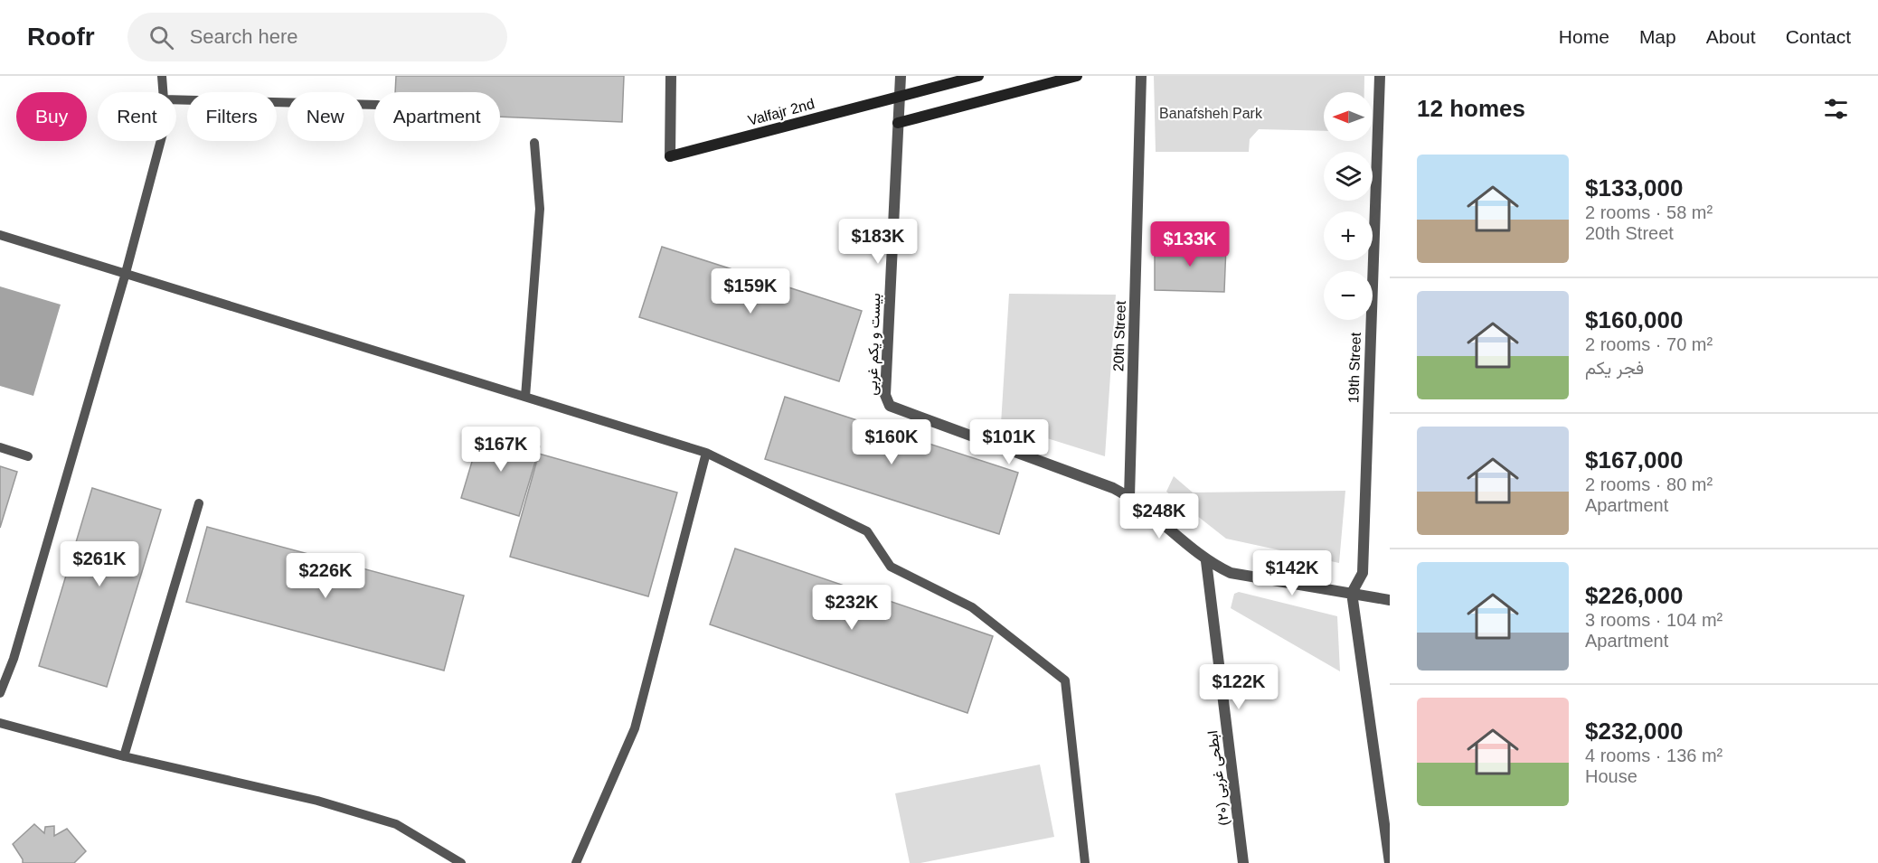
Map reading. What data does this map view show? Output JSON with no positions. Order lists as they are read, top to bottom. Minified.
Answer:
{"streets":{"street":["Valfajr 2nd","20th Street","بیست و یکم غربی","19th Street","ابطحی غربی (۲۰)"]},"crossings":[["Valfajr 2nd","بیست و یکم غربی"],["20th Street","بیست و یکم غربی"]],"parks":["Banafsheh Park"],"north":"left","page":{"header":"Roofr","search":"Search here","nav":["Home","Map","About","Contact"],"heading":"12 homes","map_buttons":["+","−"],"chip":["Buy","Rent","Filters","New","Apartment"],"list":[{"name":"$133,000","note":"2 rooms · 58 m² · 20th Street"},{"name":"$160,000","note":"2 rooms · 70 m² · فجر یکم"},{"name":"$167,000","note":"2 rooms · 80 m² · Apartment"},{"name":"$226,000","note":"3 rooms · 104 m² · Apartment"},{"name":"$232,000","note":"4 rooms · 136 m² · House"}],"price":["$183K","$133K","$159K","$160K","$101K","$167K","$248K","$261K","$142K","$226K","$232K","$122K"]}}
